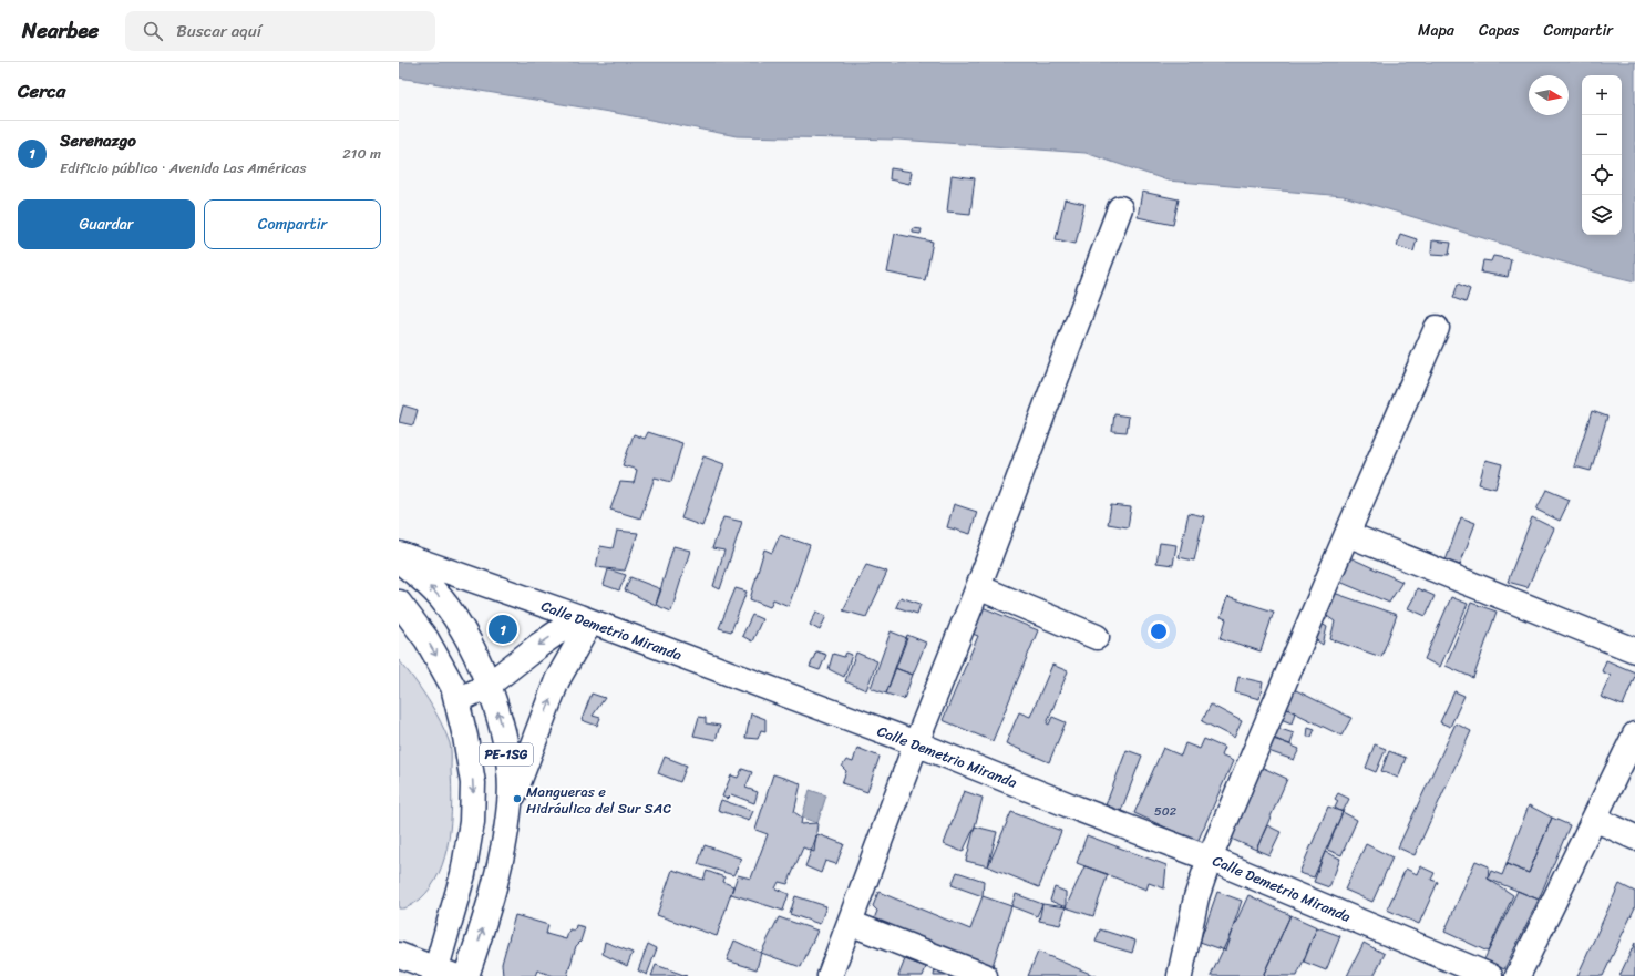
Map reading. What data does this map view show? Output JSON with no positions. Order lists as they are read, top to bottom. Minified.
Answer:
{"streets":{"street":["Calle Demetrio Miranda","PE-1SG"]},"places":["Mangueras e Hidráulica del Sur SAC"],"house_numbers":["502"],"north":"right","page":{"header":"Nearbee","search":"Buscar aquí","nav":["Mapa","Capas","Compartir"],"heading":"Cerca","map_buttons":["+","−"],"list":[{"mark":"1","name":"Serenazgo","note":"Edificio público · Avenida Las Américas","value":"210 m"}],"buttons":["Guardar","Compartir"],"pins":"1"}}
